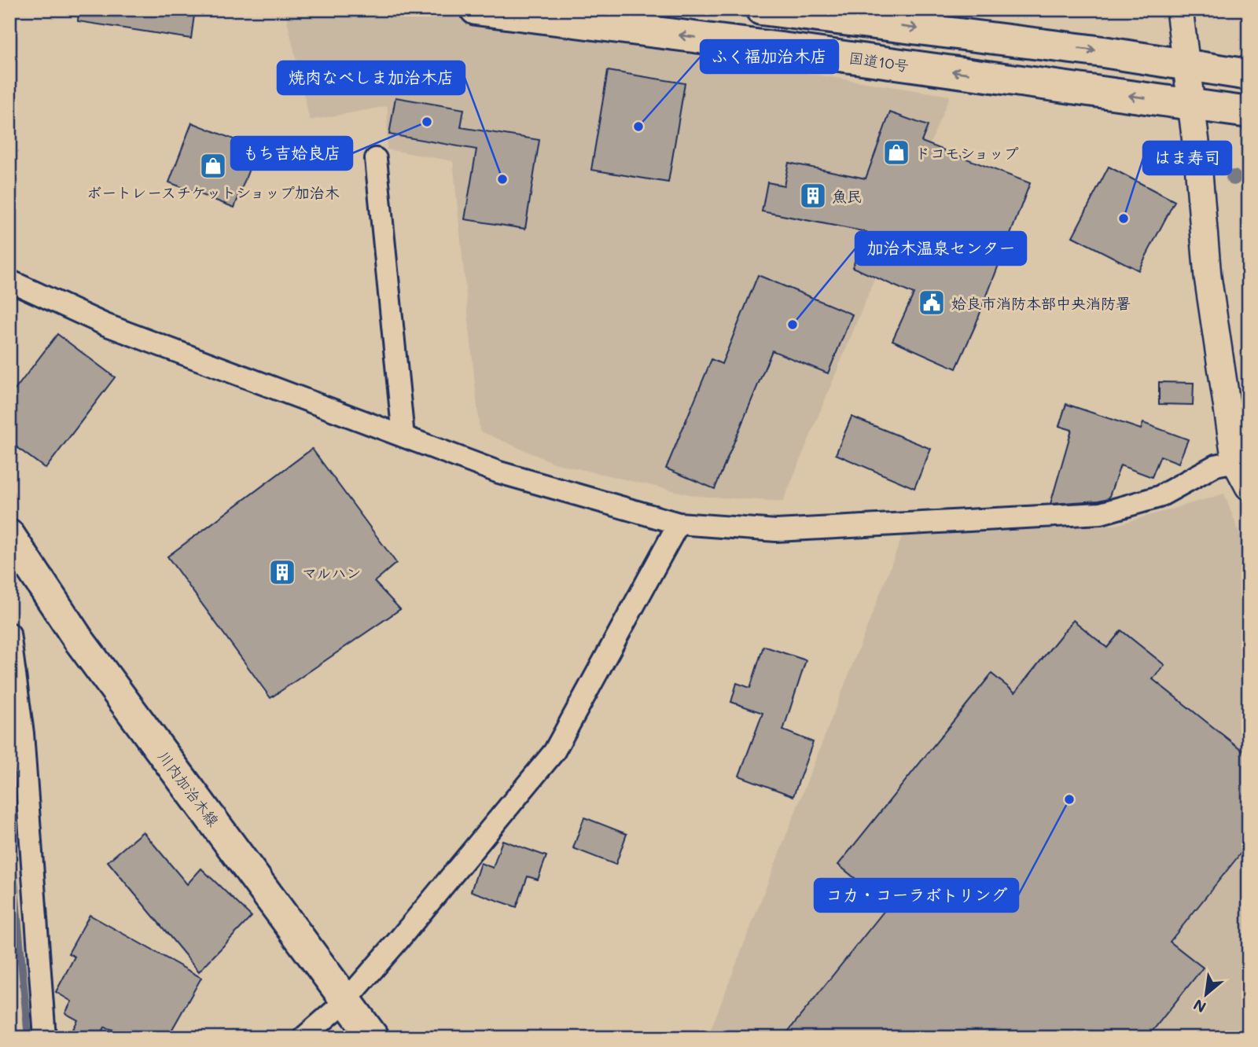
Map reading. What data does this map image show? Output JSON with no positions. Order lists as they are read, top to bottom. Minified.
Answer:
{"streets":{"main road":["国道10号","川内加治木線"]},"places":{"other":["もち吉姶良店","ふく福加治木店","焼肉なべしま加治木店","はま寿司","加治木温泉センター","コカ・コーラボトリング"],"shop":["ドコモショップ","ボートレースチケットショップ加治木"],"building":["魚民","マルハン"],"public building":["姶良市消防本部中央消防署"]},"north":"bottom left"}
